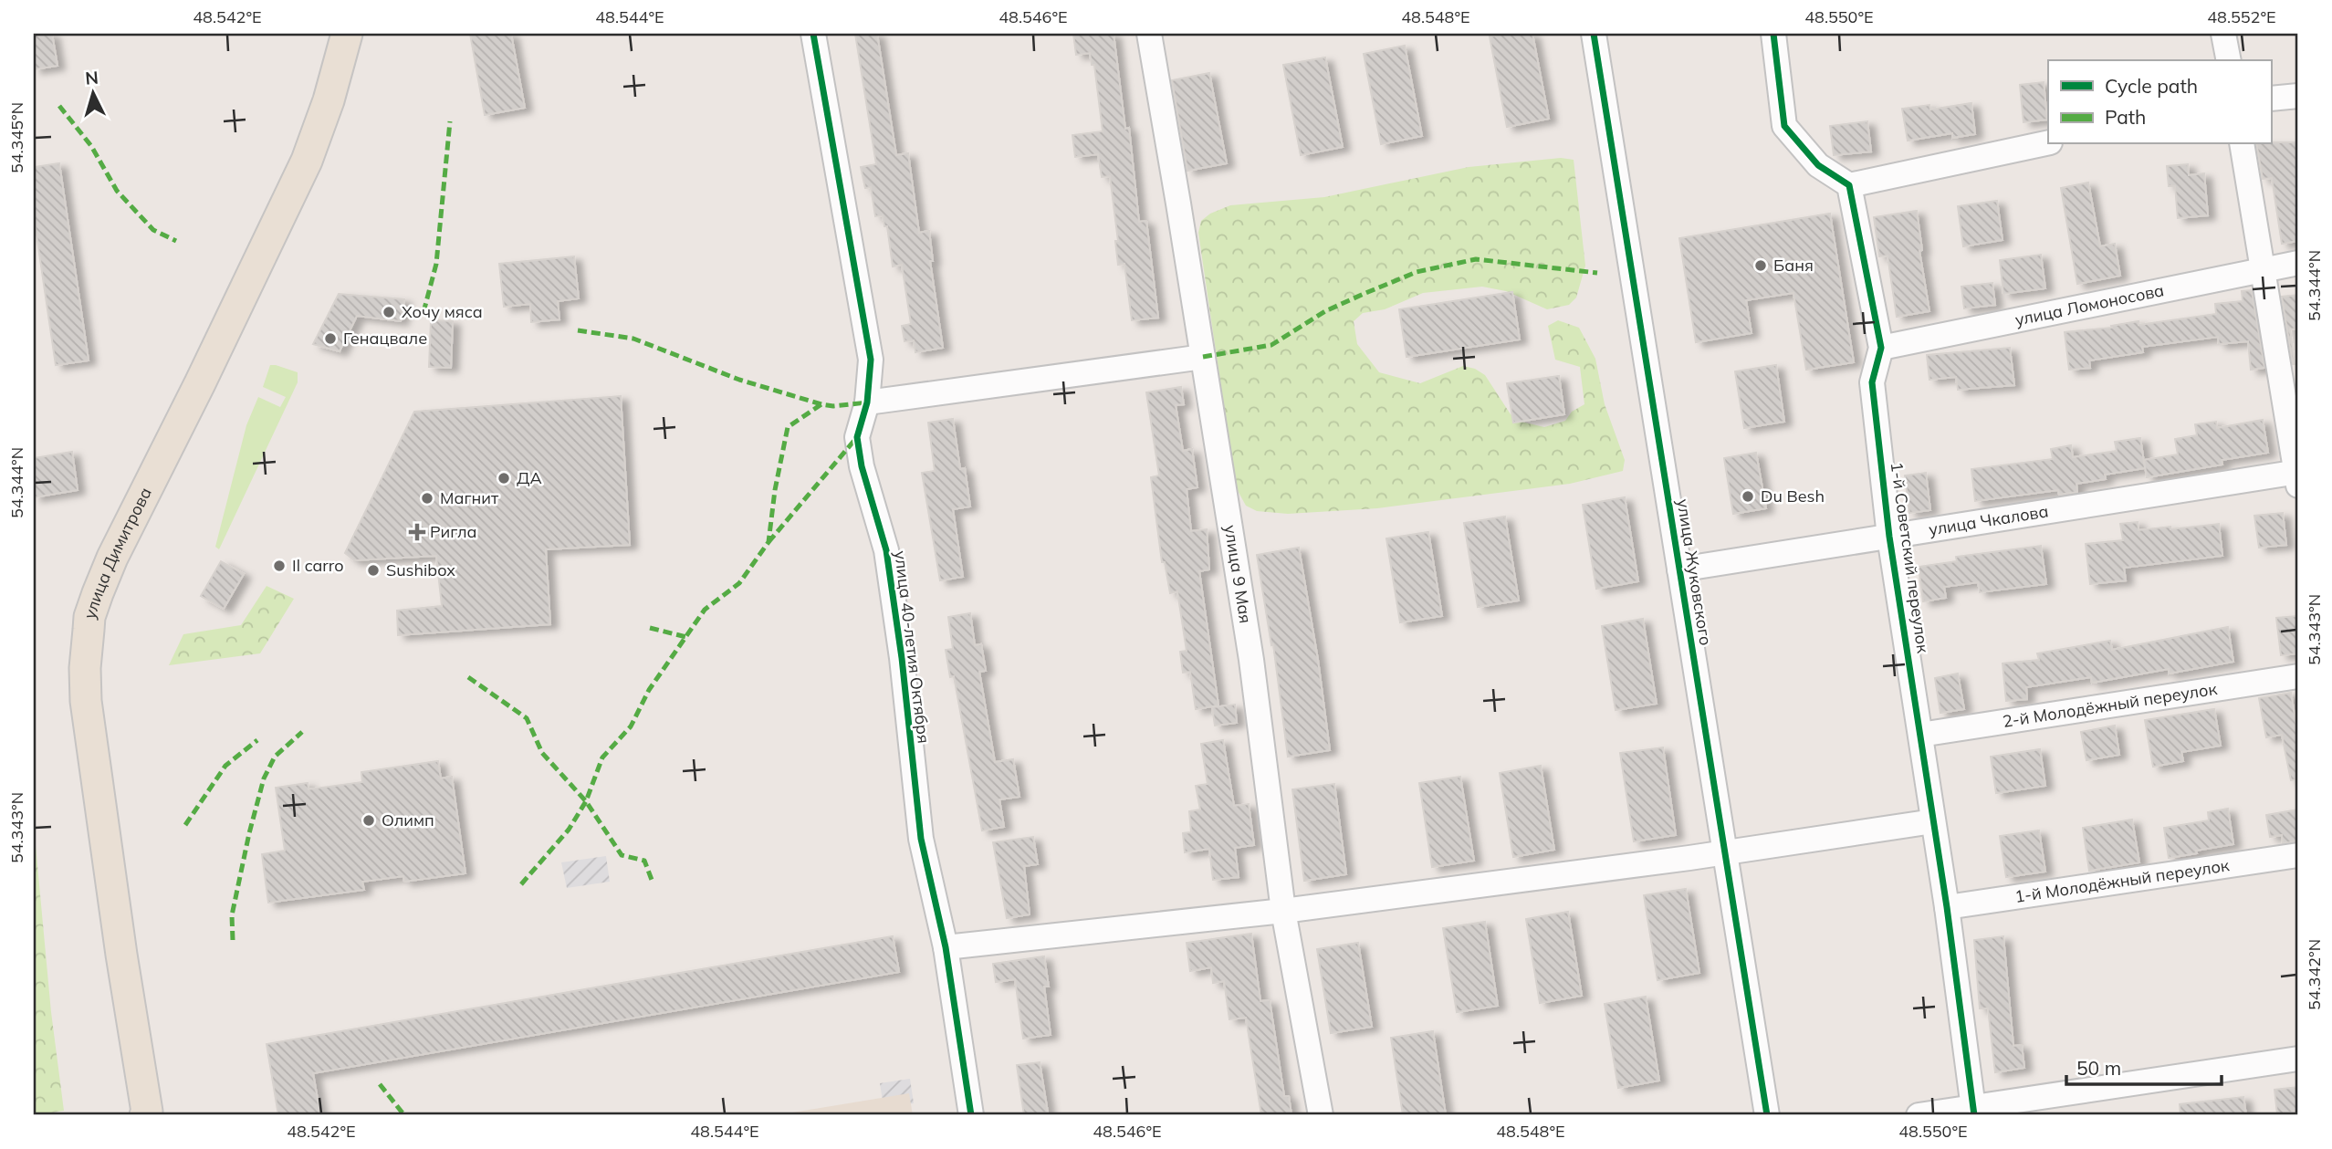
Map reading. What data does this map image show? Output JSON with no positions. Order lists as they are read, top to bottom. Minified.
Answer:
{"streets":{"main road":["улица Димитрова"],"street":["улица Ломоносова","улица Чкалова","1-й Советский переулок","улица Жуковского","улица 9 Мая","улица 40-летия Октября","2-й Молодёжный переулок","1-й Молодёжный переулок"]},"crossings":[["улица Ломоносова","1-й Советский переулок"],["улица Чкалова","1-й Советский переулок"],["улица Чкалова","улица Жуковского"],["1-й Советский переулок","2-й Молодёжный переулок"],["1-й Советский переулок","1-й Молодёжный переулок"]],"places":{"other":["Баня","Хочу мяса","Генацвале","ДА","Du Besh","Магнит","Il carro","Sushibox","Олимп"],"health":["Ригла"]},"legend":["Cycle path","Path"],"scale_bar":"50 m","north":"top","coordinates":["48.542°E","48.544°E","48.546°E","48.548°E","48.550°E","48.552°E","54.345°N","54.344°N","54.343°N","54.342°N"]}
